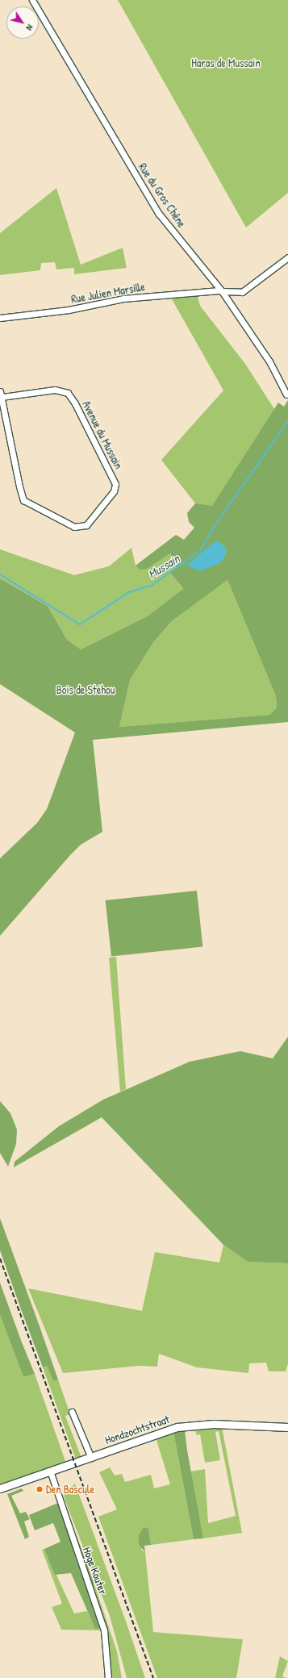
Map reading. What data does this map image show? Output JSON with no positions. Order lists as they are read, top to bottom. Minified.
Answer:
{"streets":{"street":["Rue du Gros Chêne","Rue Julien Marsille","Avenue du Mussain","Hondzochtstraat","Hoge Kouter"]},"crossings":[["Rue du Gros Chêne","Rue Julien Marsille"],["Hondzochtstraat","Hoge Kouter"]],"water":["Mussain"],"parks":["Haras de Mussain","Bois de Stéhou"],"places":["Den Bascule"],"north":"bottom right"}
